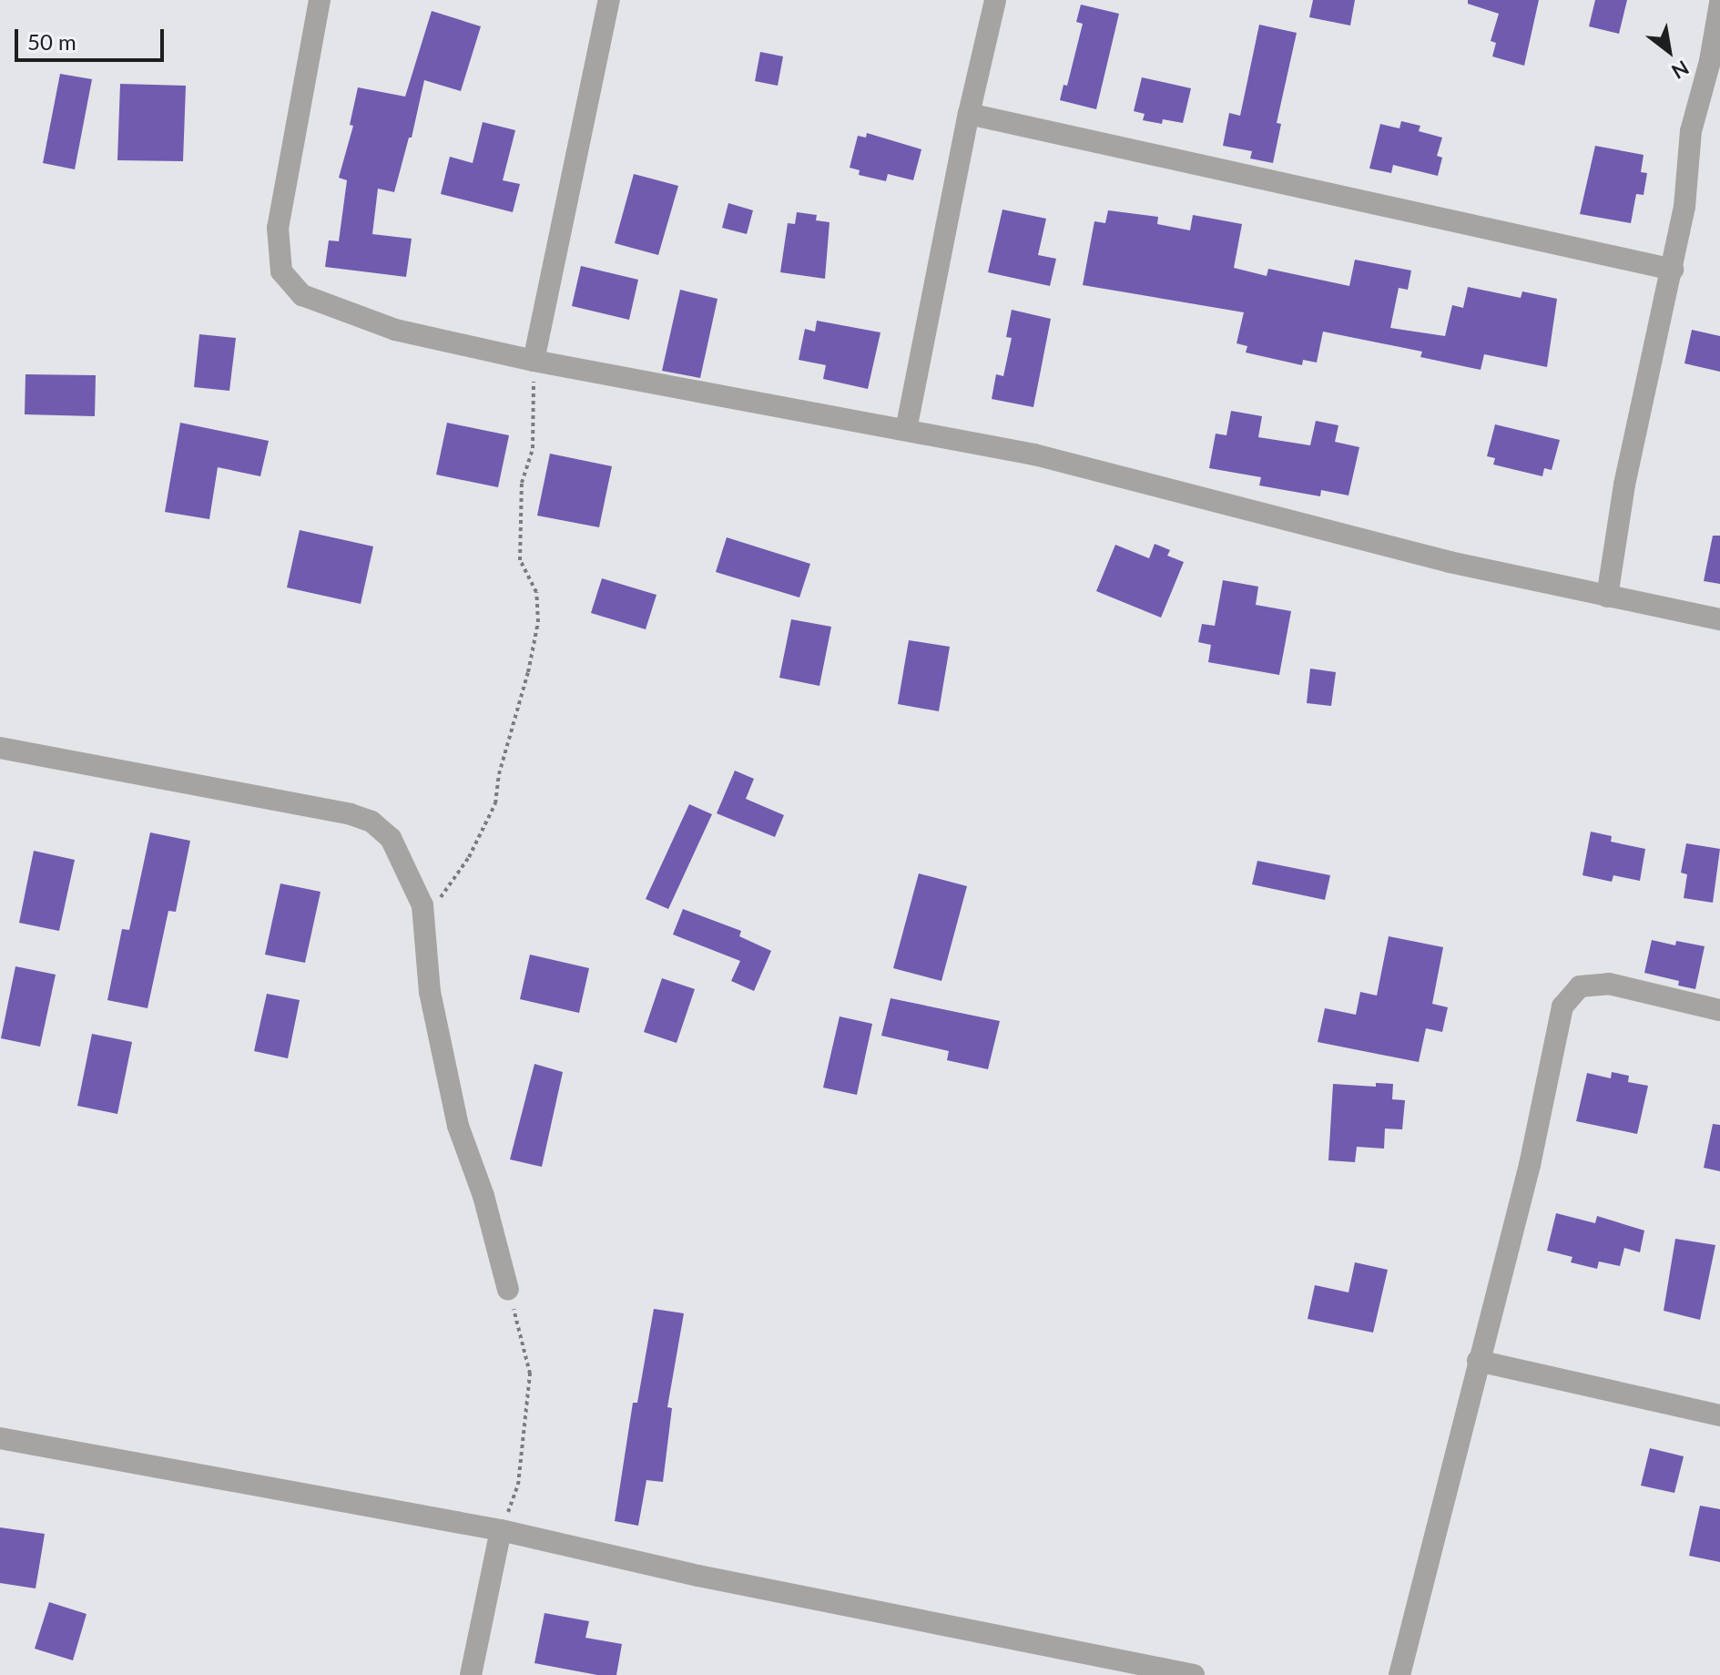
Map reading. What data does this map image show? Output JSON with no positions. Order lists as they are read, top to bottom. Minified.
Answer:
{"scale_bar":"50 m","north":"bottom right"}
